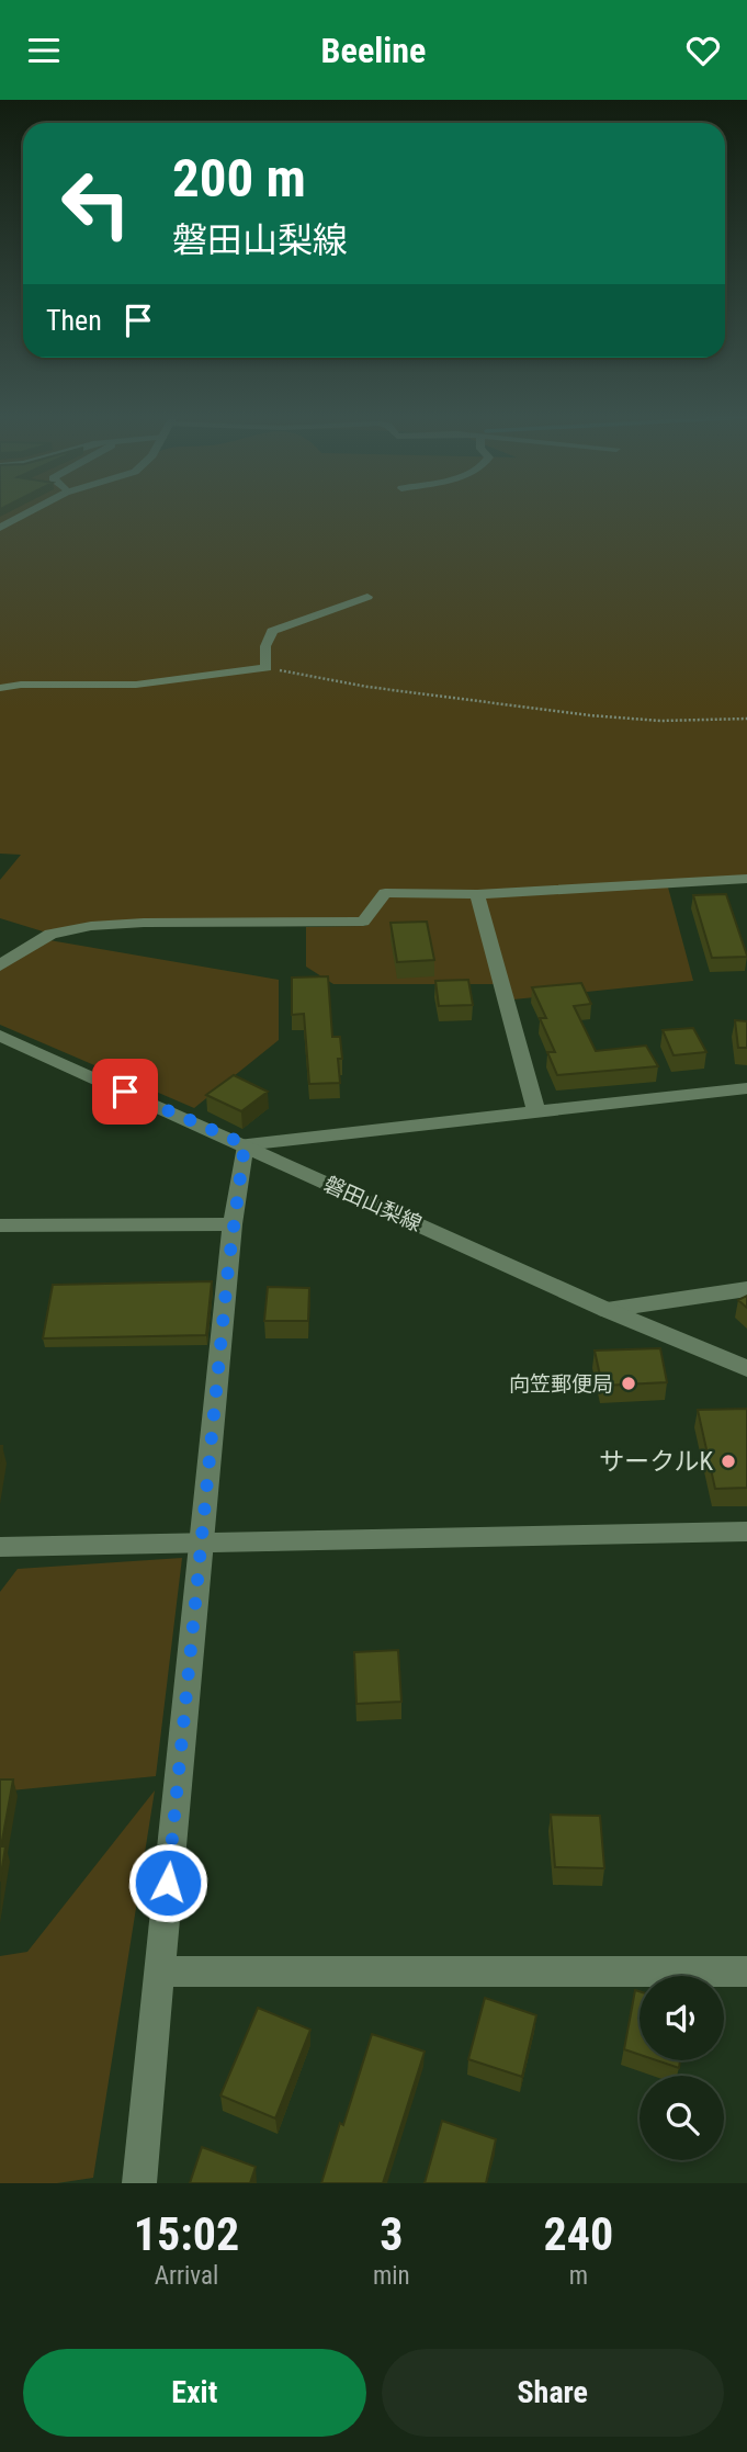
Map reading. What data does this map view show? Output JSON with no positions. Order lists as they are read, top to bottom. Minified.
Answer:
{"streets":{"street":["磐田山梨線"]},"places":["向笠郵便局","サークルK"],"page":{"header":"Beeline","turn":["200 m","磐田山梨線"],"then":"Then","eta":["15:02","Arrival","3","min","240","m"],"buttons":["Exit","Share"]}}
